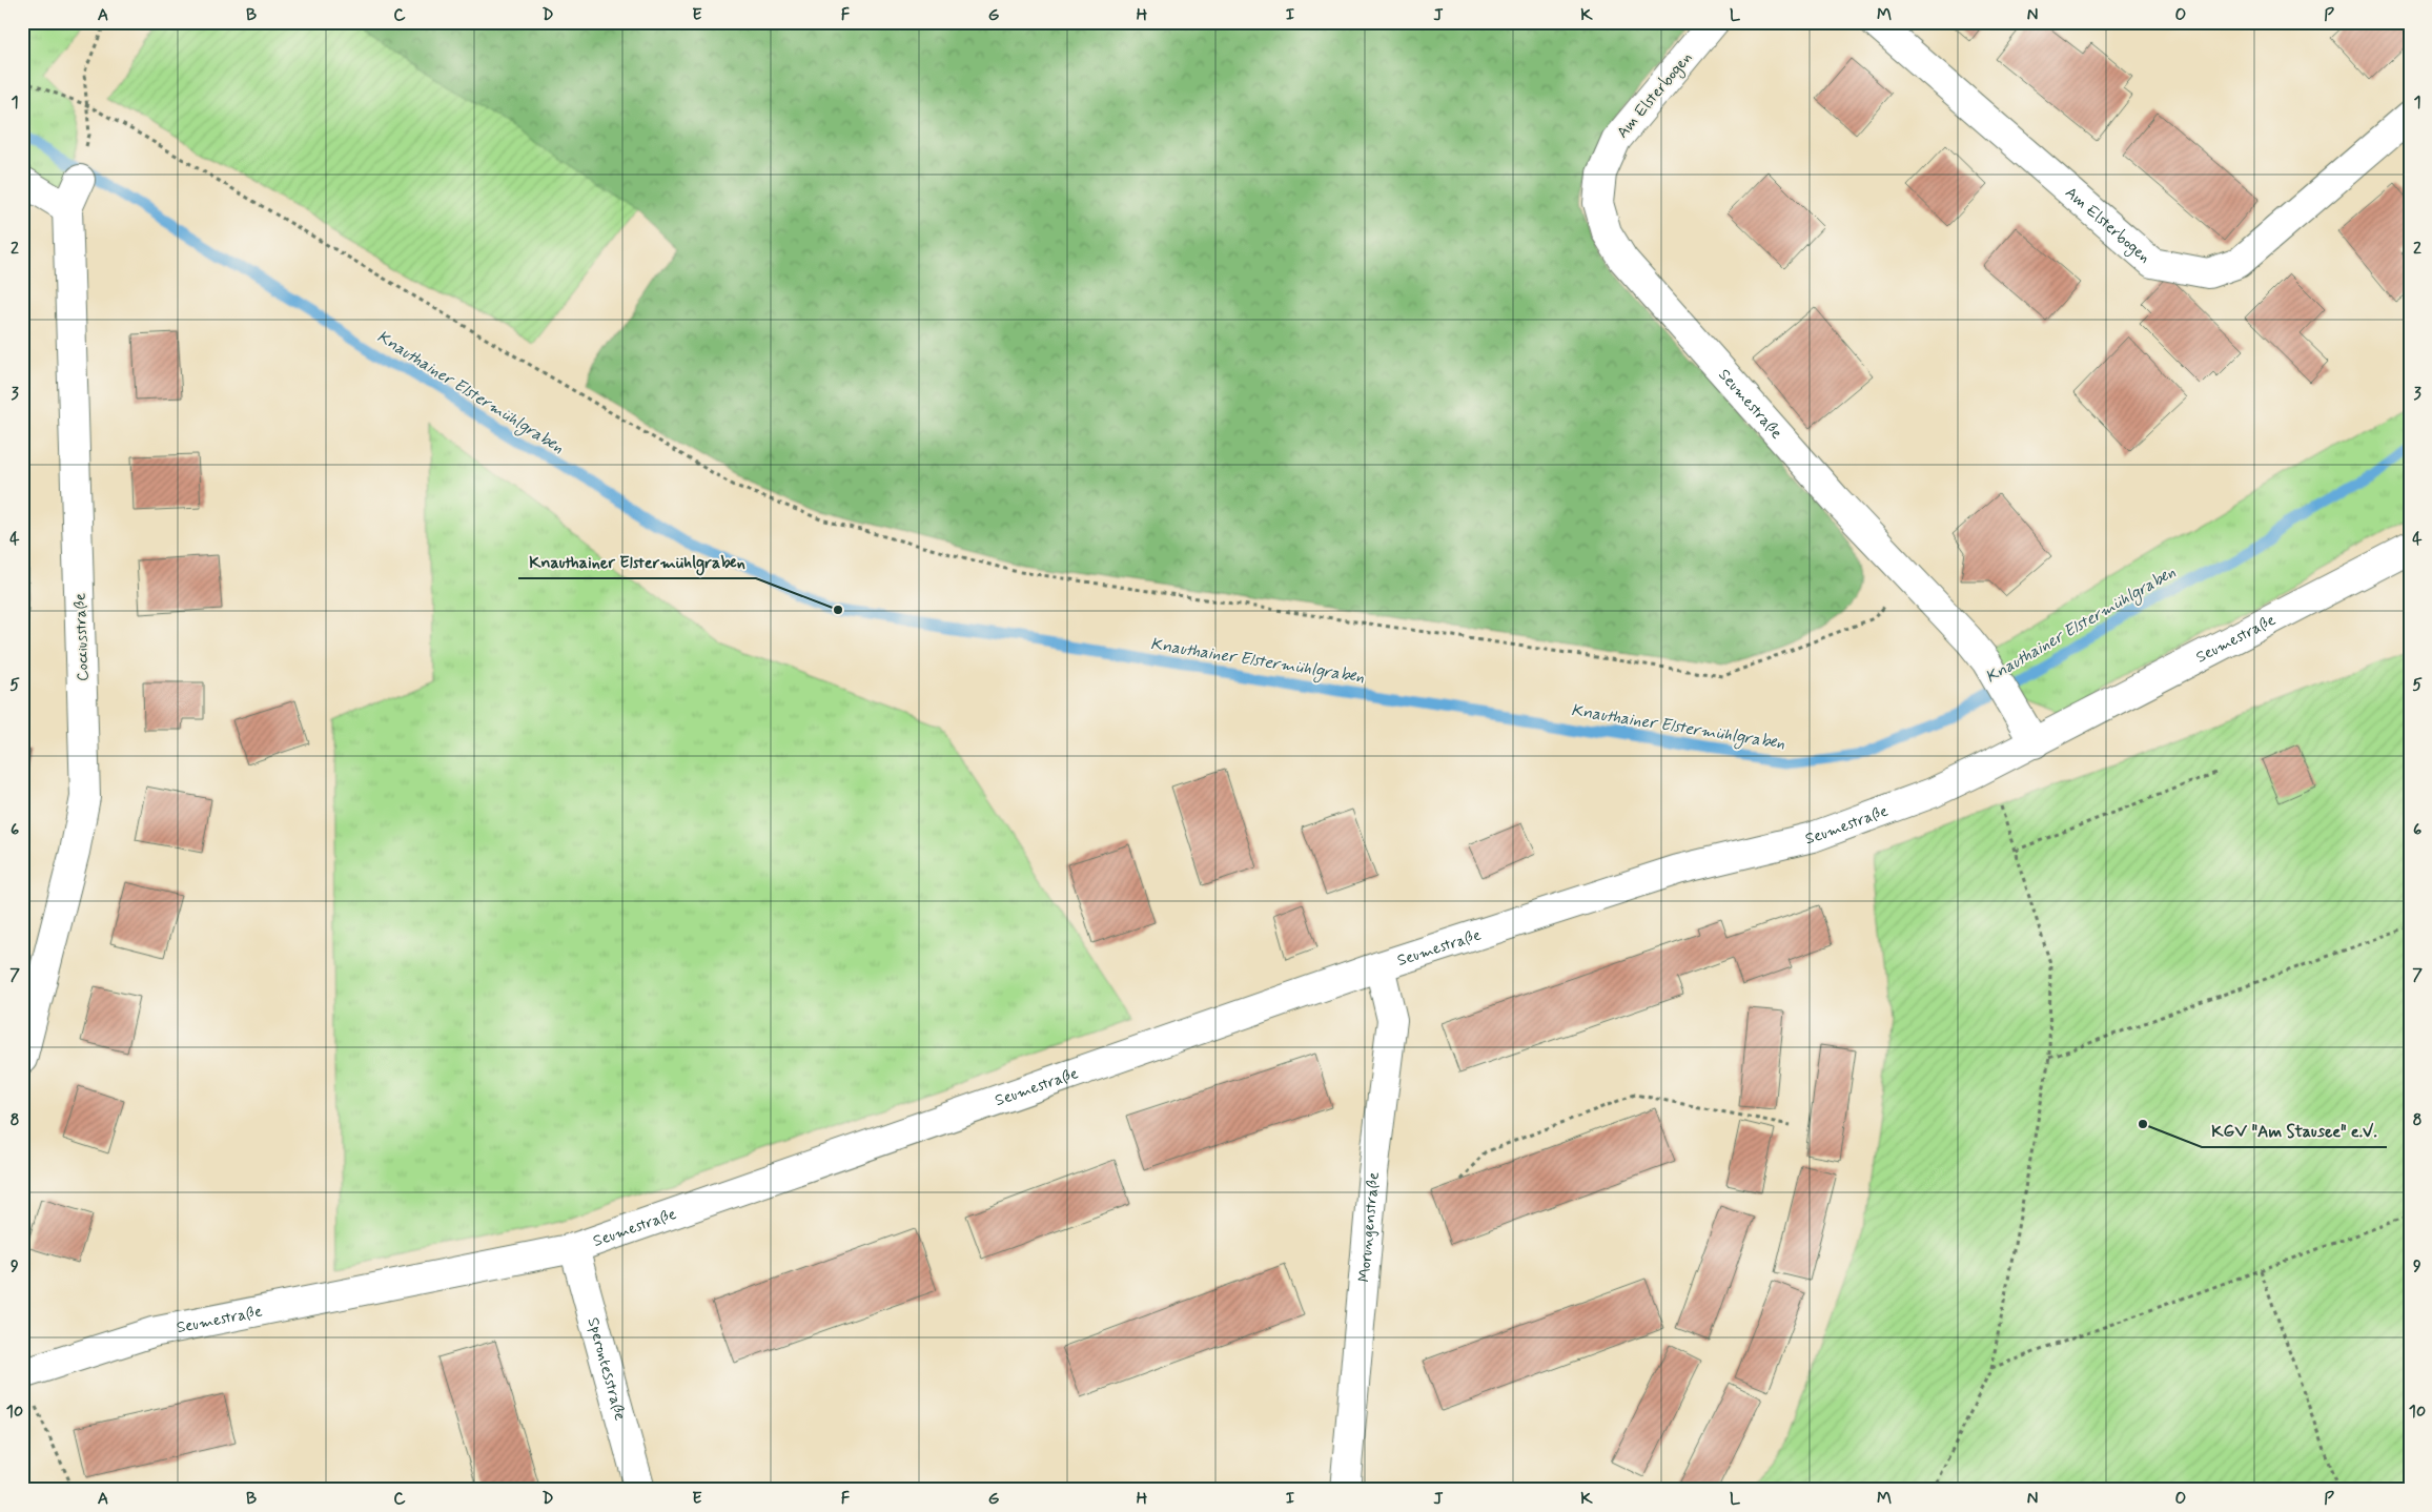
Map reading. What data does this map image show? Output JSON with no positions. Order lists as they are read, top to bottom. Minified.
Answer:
{"streets":{"street":["Am Elsterbogen","Seumestraße","Cocciusstraße","Morungenstraße","Sperontesstraße"]},"crossings":[["Am Elsterbogen","Seumestraße"],["Seumestraße","Morungenstraße"],["Seumestraße","Sperontesstraße"]],"water":["Knauthainer Elstermühlgraben"],"places":["Knauthainer Elstermühlgraben","KGV \"Am Stausee\" e.V."],"grid":{"columns":["A","B","C","D","E","F","G","H","I","J","K","L","M","N","O","P"],"rows":["1","2","3","4","5","6","7","8","9","10"]}}
